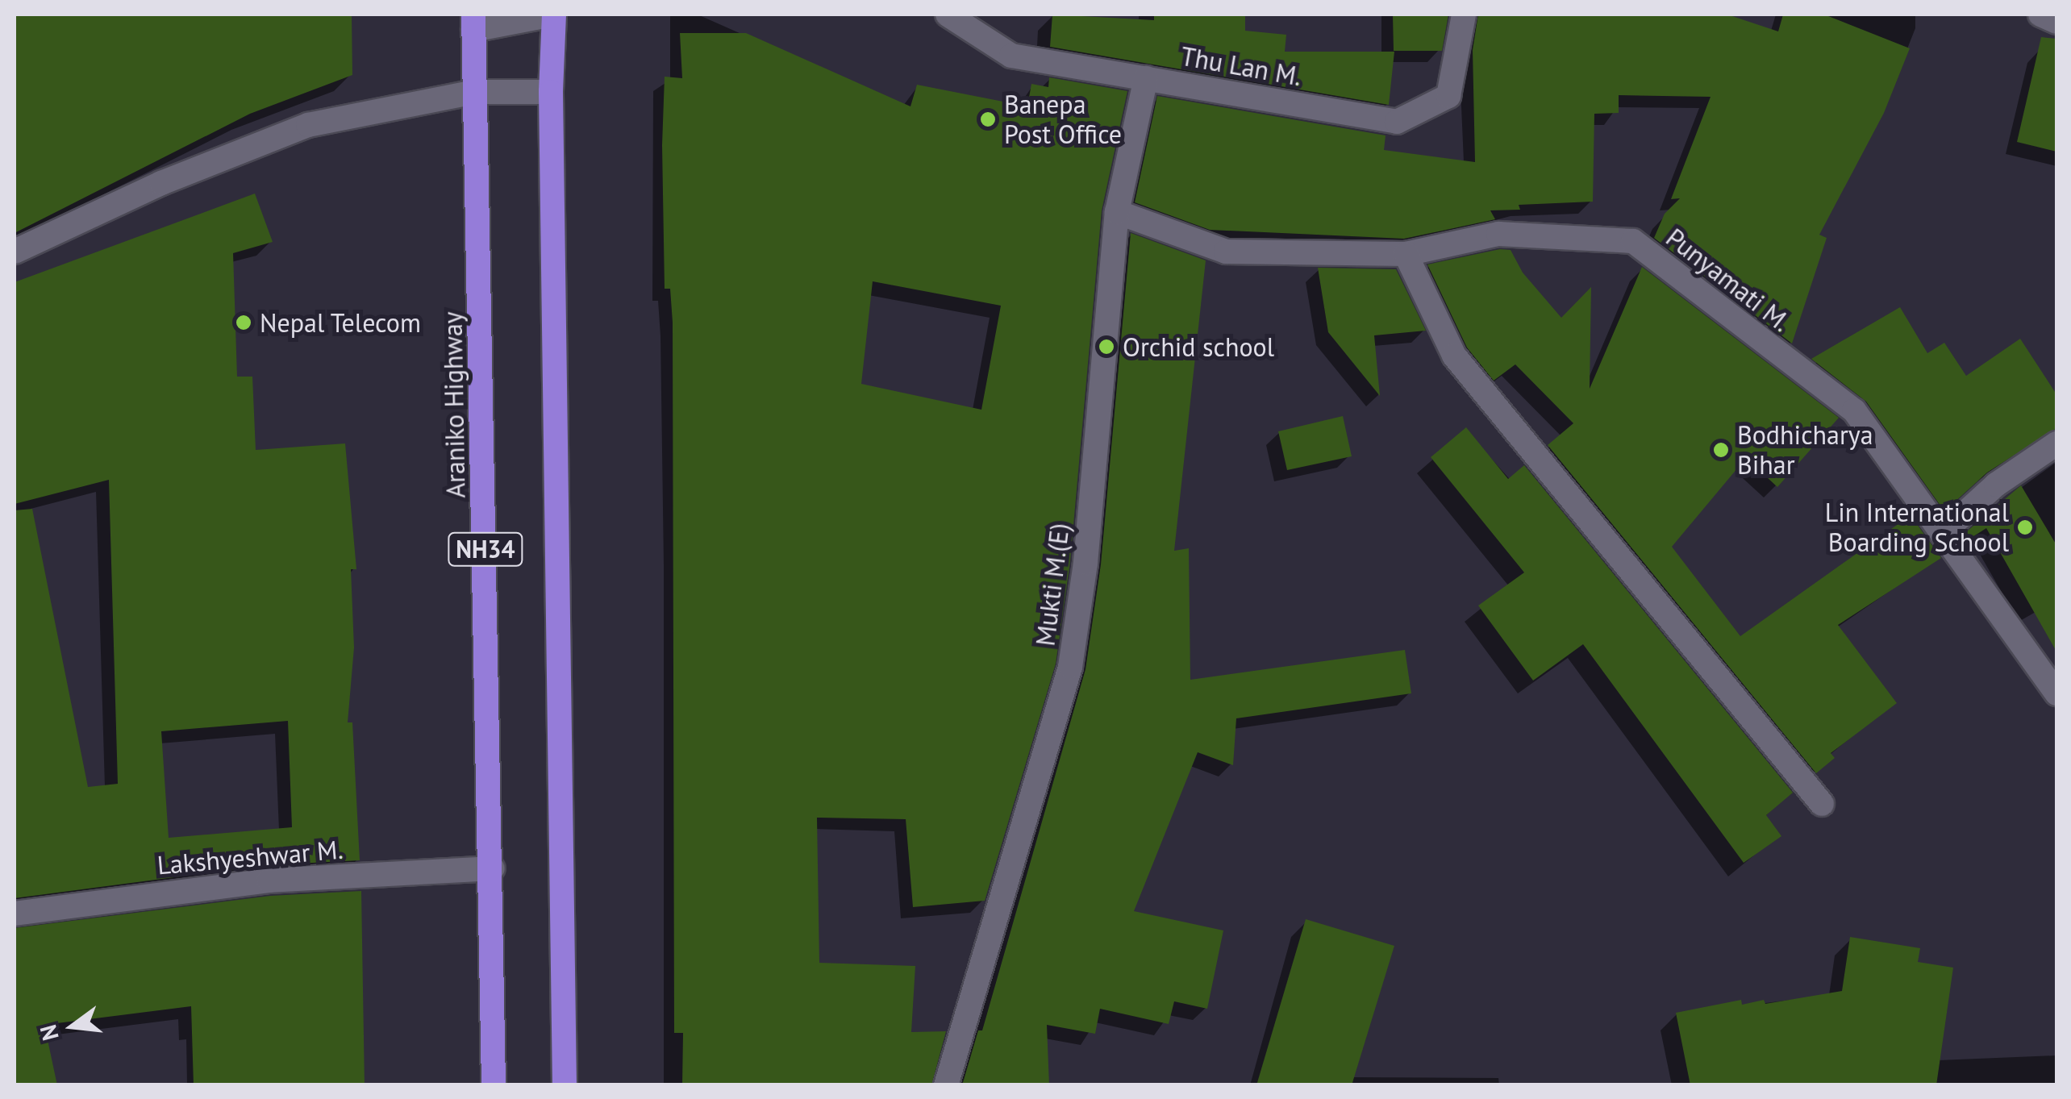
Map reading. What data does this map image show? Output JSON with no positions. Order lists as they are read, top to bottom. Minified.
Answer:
{"streets":{"highway":["Araniko Highway","NH34"],"street":["Thu Lan M.","Punyamati M.","Mukti M.(E)","Lakshyeshwar M."]},"crossings":[["Thu Lan M.","Mukti M.(E)"],["Punyamati M.","Mukti M.(E)"],["Araniko Highway","Lakshyeshwar M."]],"places":["Banepa Post Office","Nepal Telecom","Orchid school","Bodhicharya Bihar","Lin International Boarding School"],"north":"left"}
